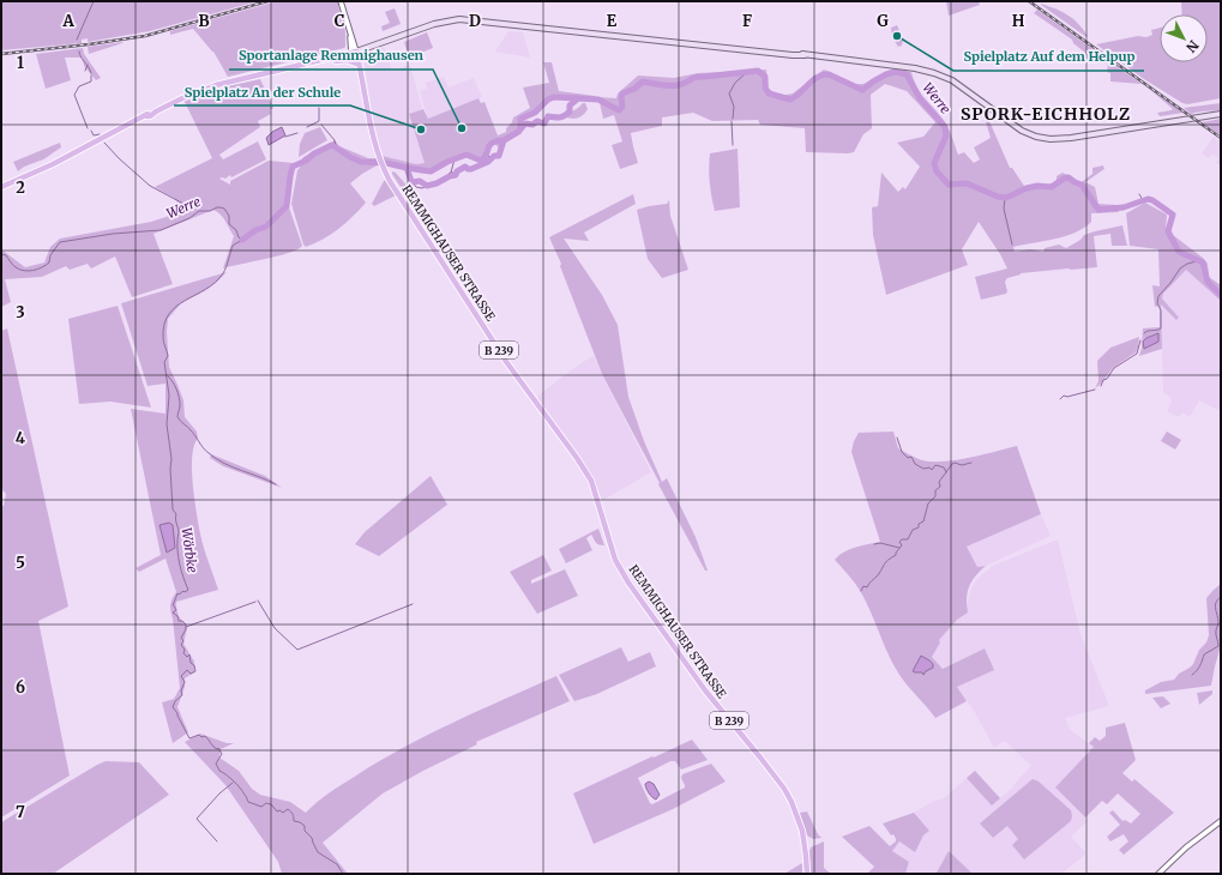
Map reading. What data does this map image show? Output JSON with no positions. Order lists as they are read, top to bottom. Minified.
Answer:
{"streets":{"main road":["REMMIGHAUSER STRASSE","B 239"]},"districts":["SPORK-EICHHOLZ"],"water":["Werre","Wörbke"],"places":["Spielplatz Auf dem Helpup","Sportanlage Remmighausen","Spielplatz An der Schule"],"north":"bottom right","grid":{"columns":["A","B","C","D","E","F","G","H"],"rows":["1","2","3","4","5","6","7"]}}
